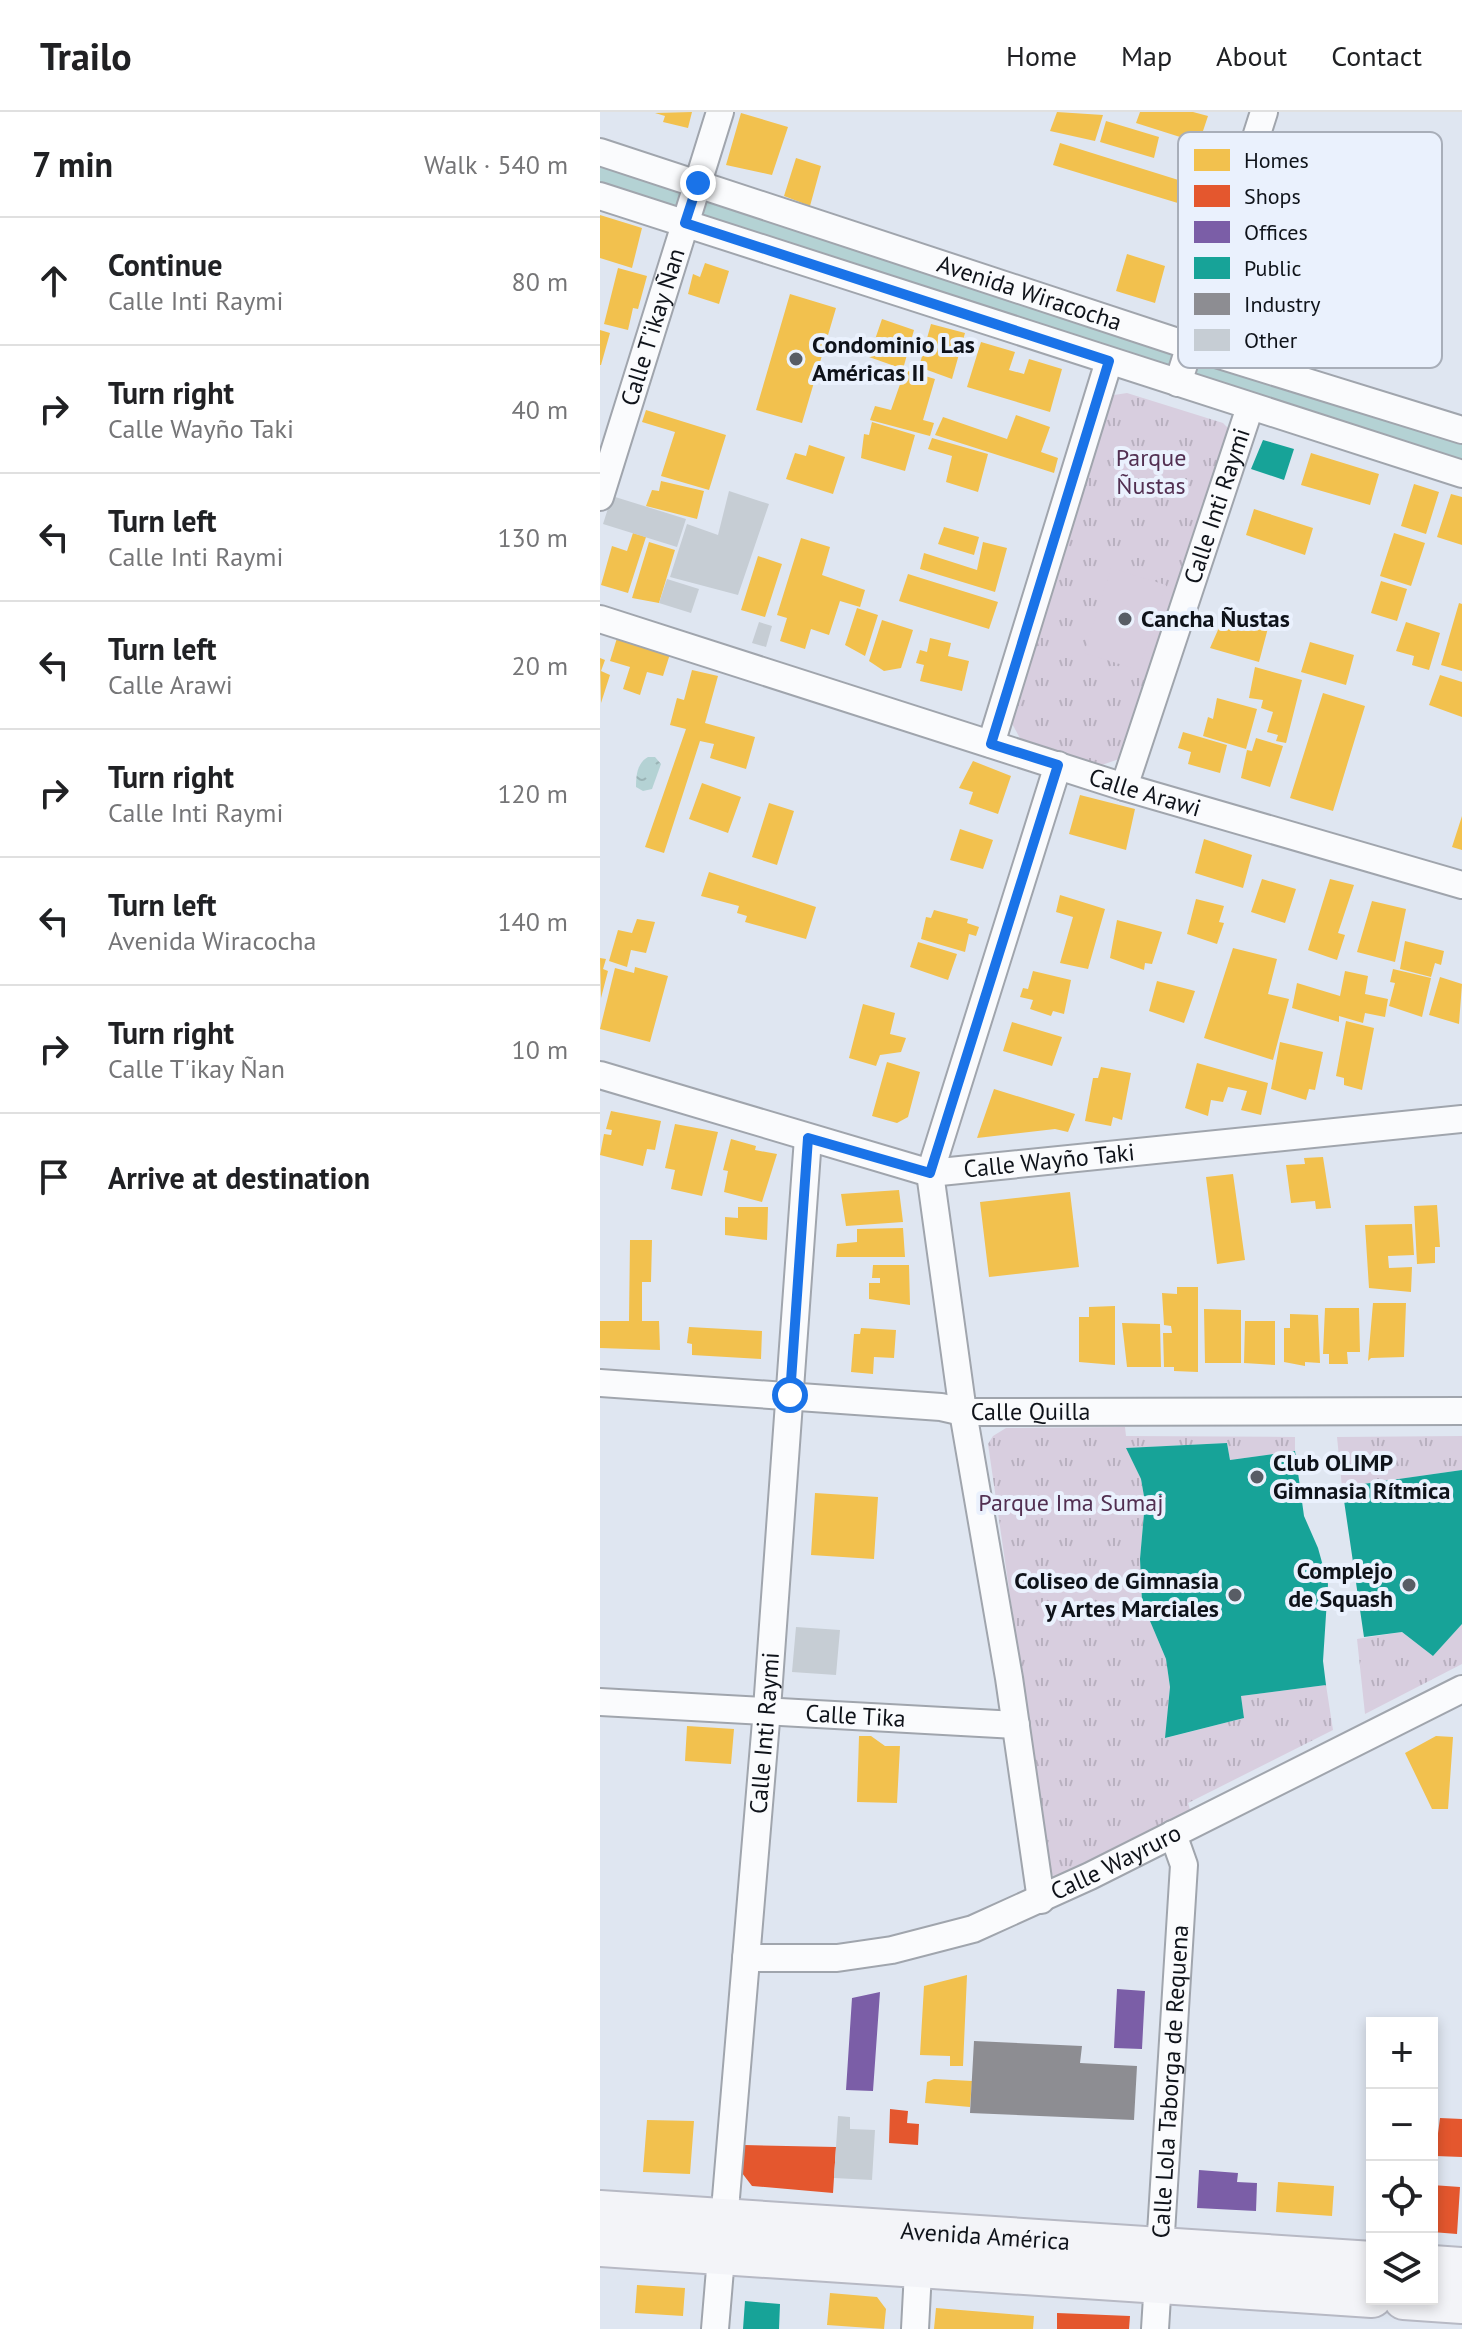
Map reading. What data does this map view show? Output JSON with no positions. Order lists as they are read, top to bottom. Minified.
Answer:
{"streets":{"main road":["Avenida América"],"street":["Avenida Wiracocha","Calle T'ikay Ñan","Calle Inti Raymi","Calle Arawi","Calle Wayño Taki","Calle Quilla","Calle Tika","Calle Wayruro","Calle Lola Taborga de Requena"]},"crossings":[["Avenida Wiracocha","Calle T'ikay Ñan"],["Avenida Wiracocha","Calle Inti Raymi"],["Calle Inti Raymi","Calle Arawi"],["Calle Inti Raymi","Calle Wayño Taki"],["Calle Inti Raymi","Calle Quilla"],["Calle Inti Raymi","Calle Tika"],["Calle Inti Raymi","Calle Wayruro"],["Calle Inti Raymi","Avenida América"],["Calle Wayruro","Calle Lola Taborga de Requena"],["Calle Lola Taborga de Requena","Avenida América"]],"parks":["Parque Ñustas","Parque Ima Sumaj"],"places":["Condominio Las Américas II","Cancha Ñustas","Club OLIMP Gimnasia Rítmica","Complejo de Squash","Coliseo de Gimnasia y Artes Marciales"],"legend":["Homes","Shops","Offices","Public","Industry","Other"],"page":{"header":"Trailo","nav":["Home","Map","About","Contact"],"heading":["7 min","Walk · 540 m"],"list":[["Continue","Calle Inti Raymi","80 m"],["Turn right","Calle Wayño Taki","40 m"],["Turn left","Calle Inti Raymi","130 m"],["Turn left","Calle Arawi","20 m"],["Turn right","Calle Inti Raymi","120 m"],["Turn left","Avenida Wiracocha","140 m"],["Turn right","Calle T'ikay Ñan","10 m"],"Arrive at destination"],"map_buttons":["+","−"]}}
